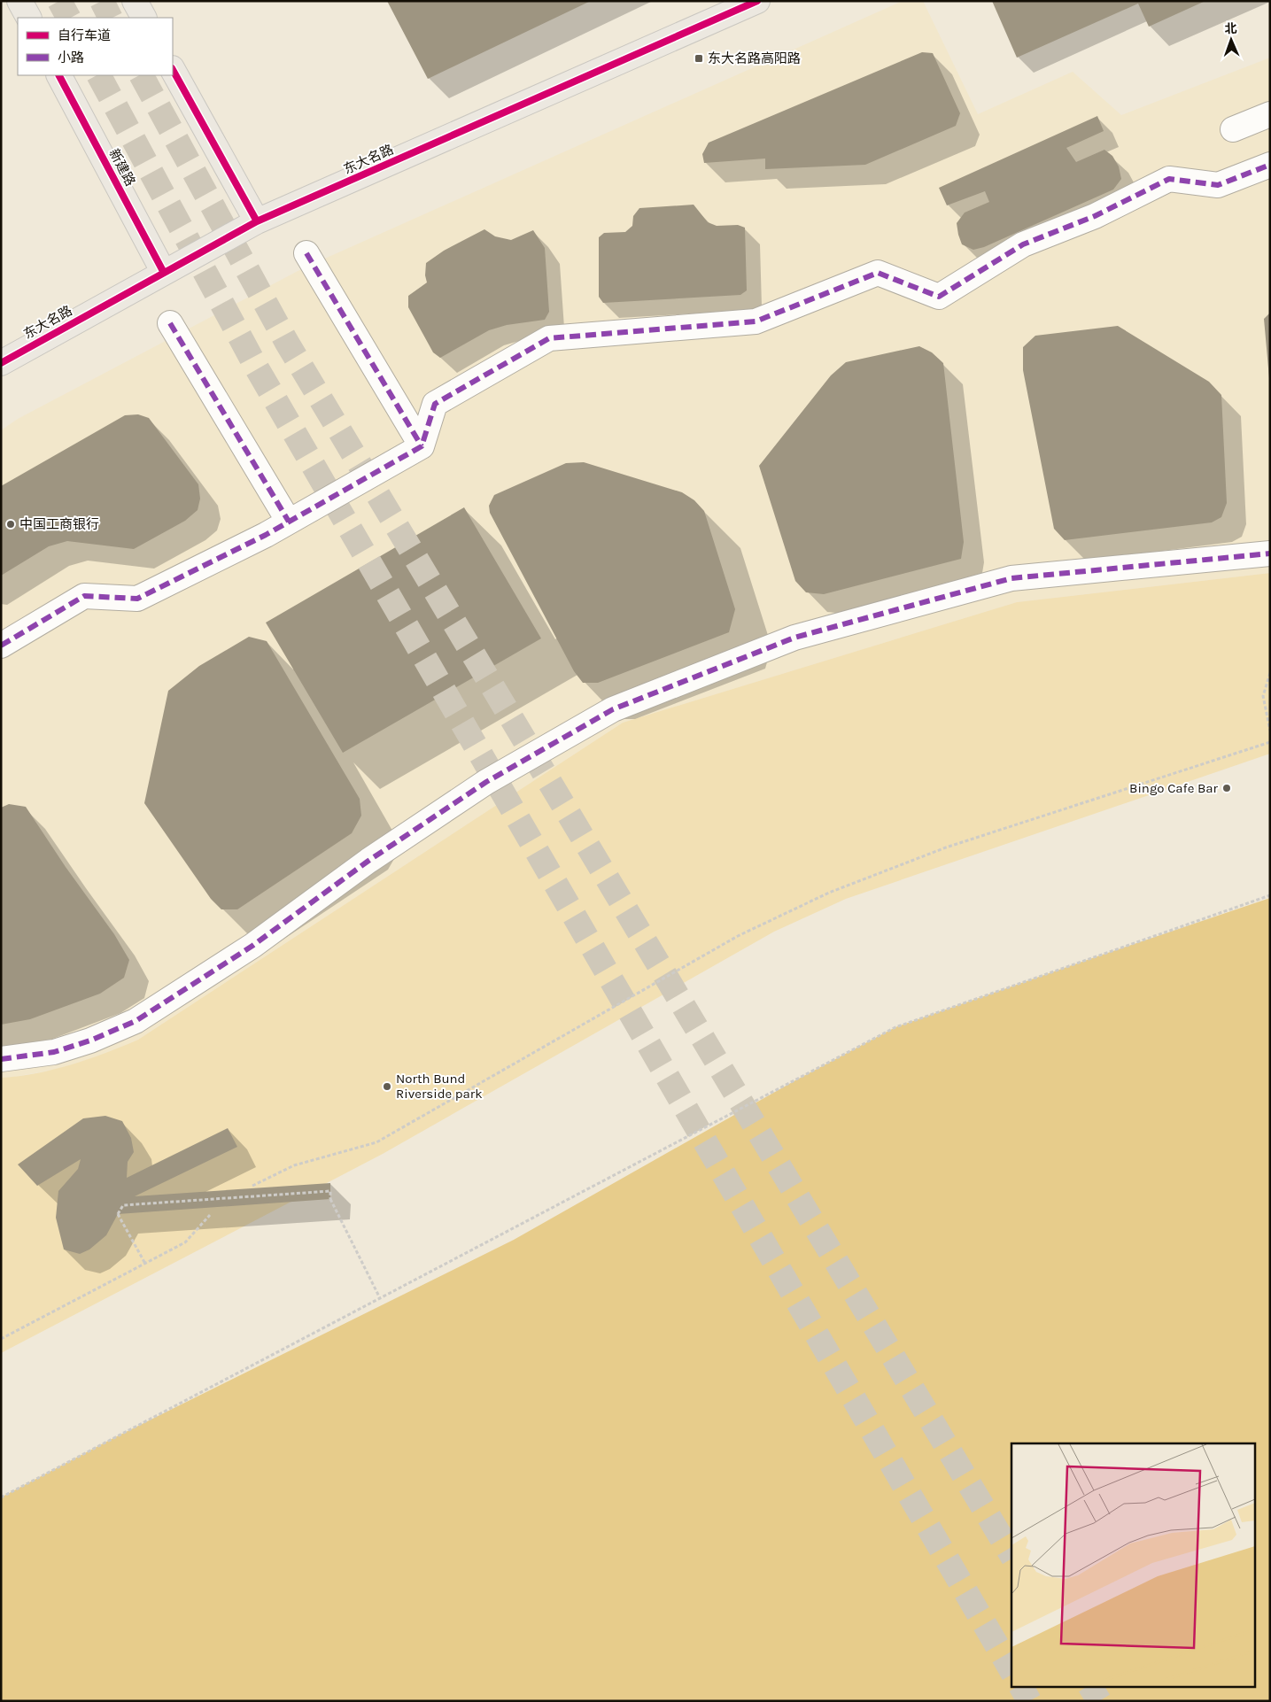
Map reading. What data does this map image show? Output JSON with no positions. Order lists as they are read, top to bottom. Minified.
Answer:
{"streets":{"main road":["东大名路","新建路"]},"crossings":[["东大名路","新建路"]],"places":{"transit":["东大名路高阳路"],"other":["中国工商银行","Bingo Cafe Bar","North Bund Riverside park"]},"legend":["自行车道","小路"],"north":"top"}
